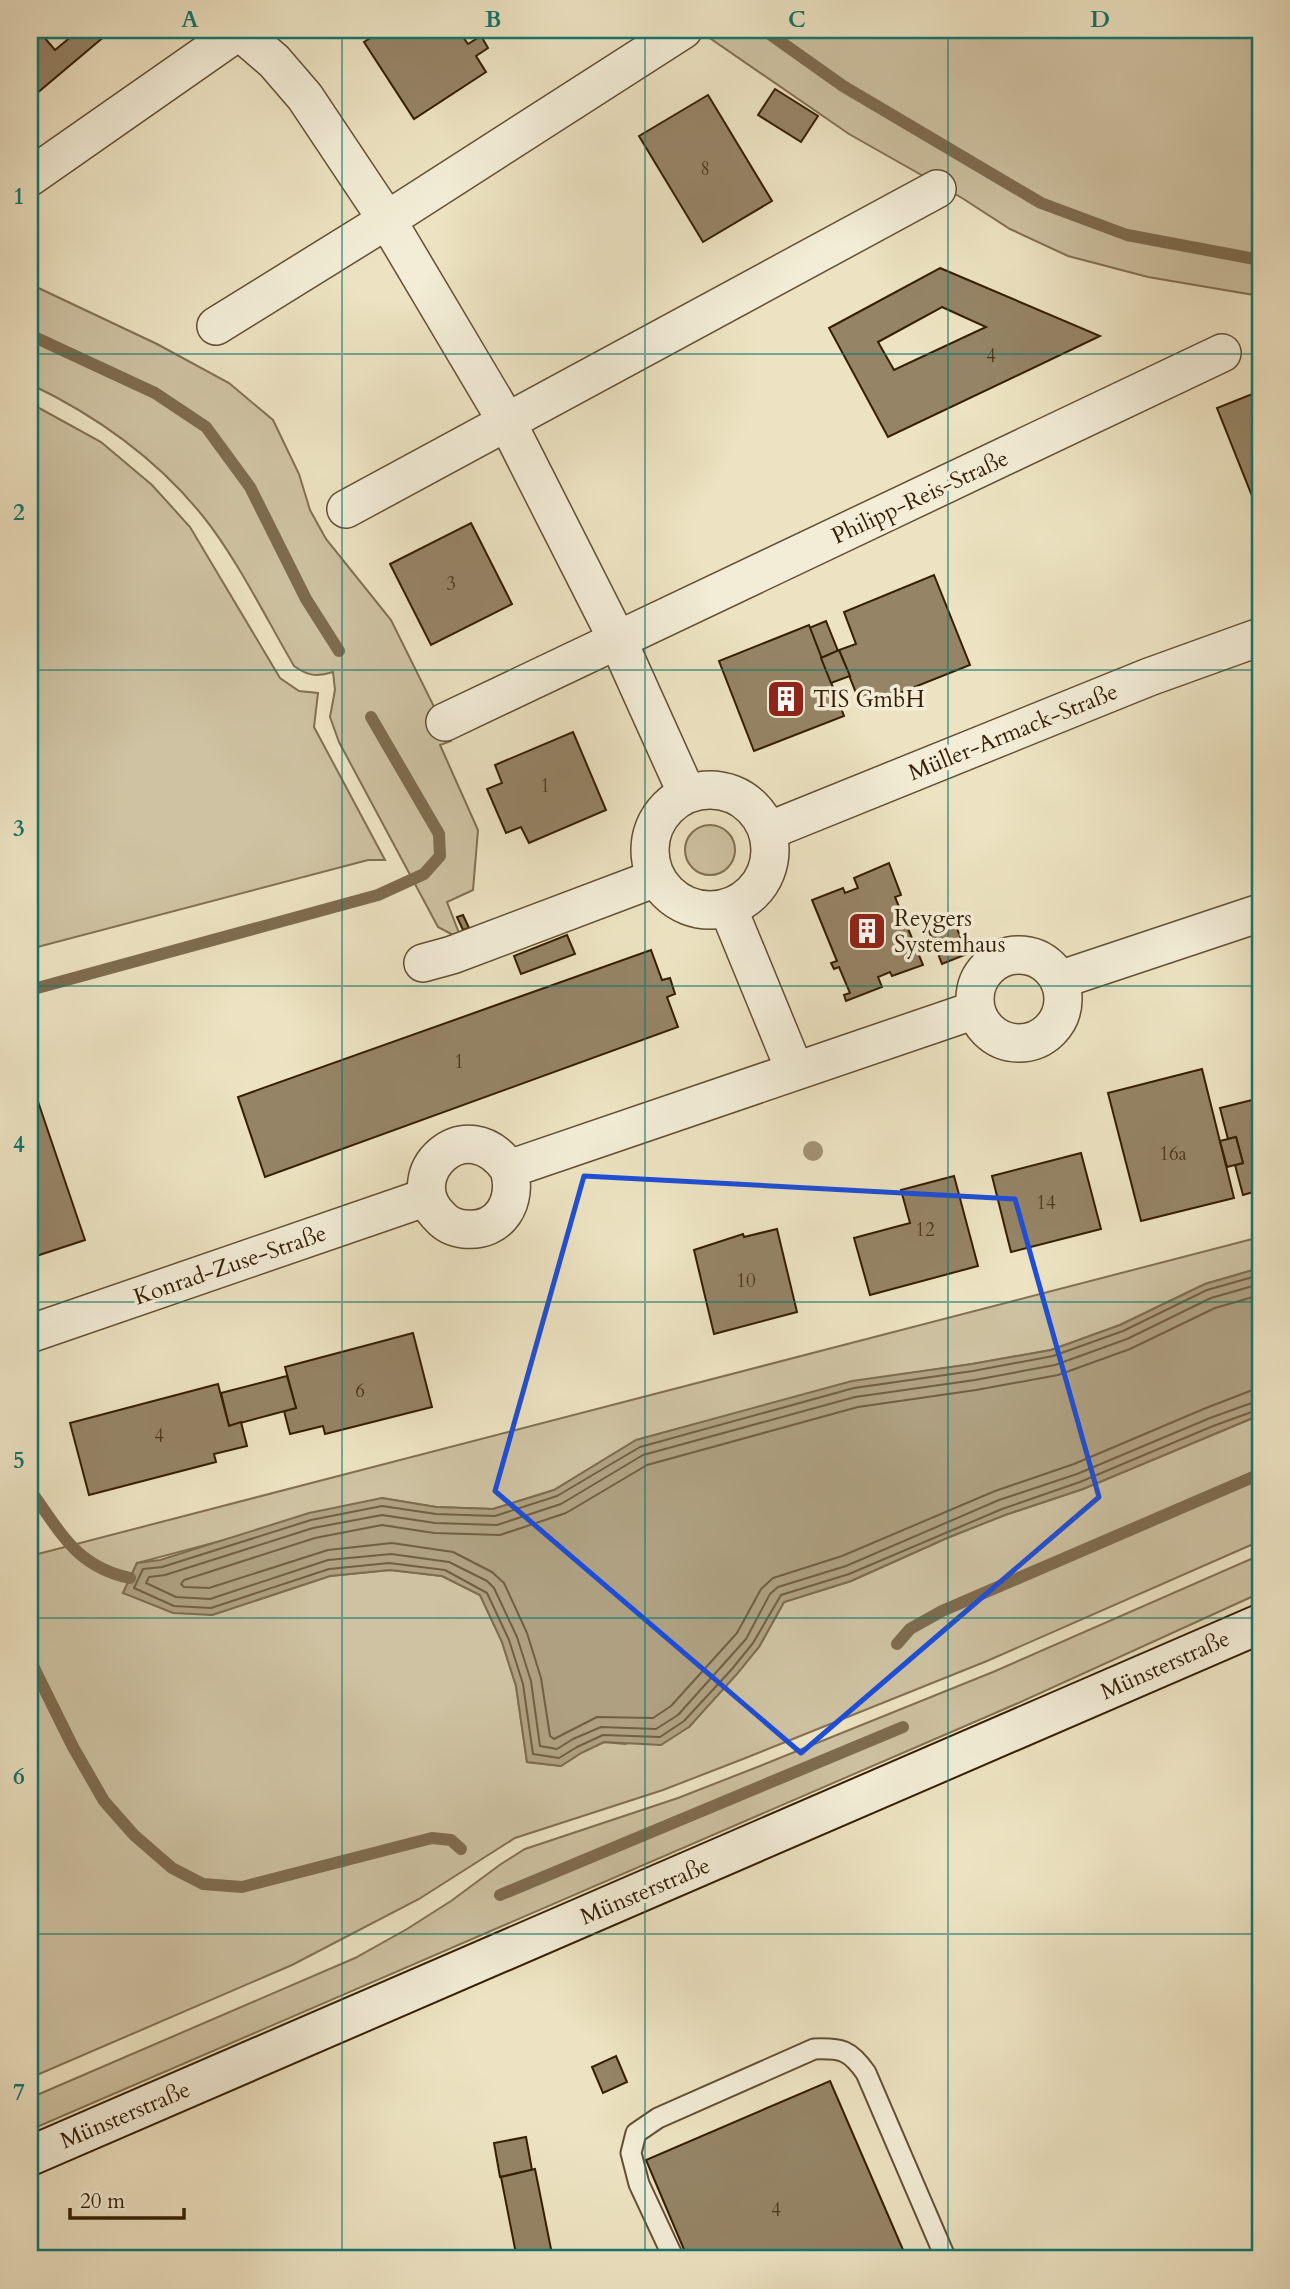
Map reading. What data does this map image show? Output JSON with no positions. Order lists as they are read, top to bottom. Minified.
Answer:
{"streets":{"main road":["Münsterstraße"],"street":["Philipp-Reis-Straße","Müller-Armack-Straße","Konrad-Zuse-Straße"]},"places":{"building":["TIS GmbH","Reygers Systemhaus"]},"house_numbers":["8","4","3","1","1","16a","14","12","10","6","4","4"],"scale_bar":"20 m","grid":{"columns":["A","B","C","D"],"rows":["1","2","3","4","5","6","7"]}}
